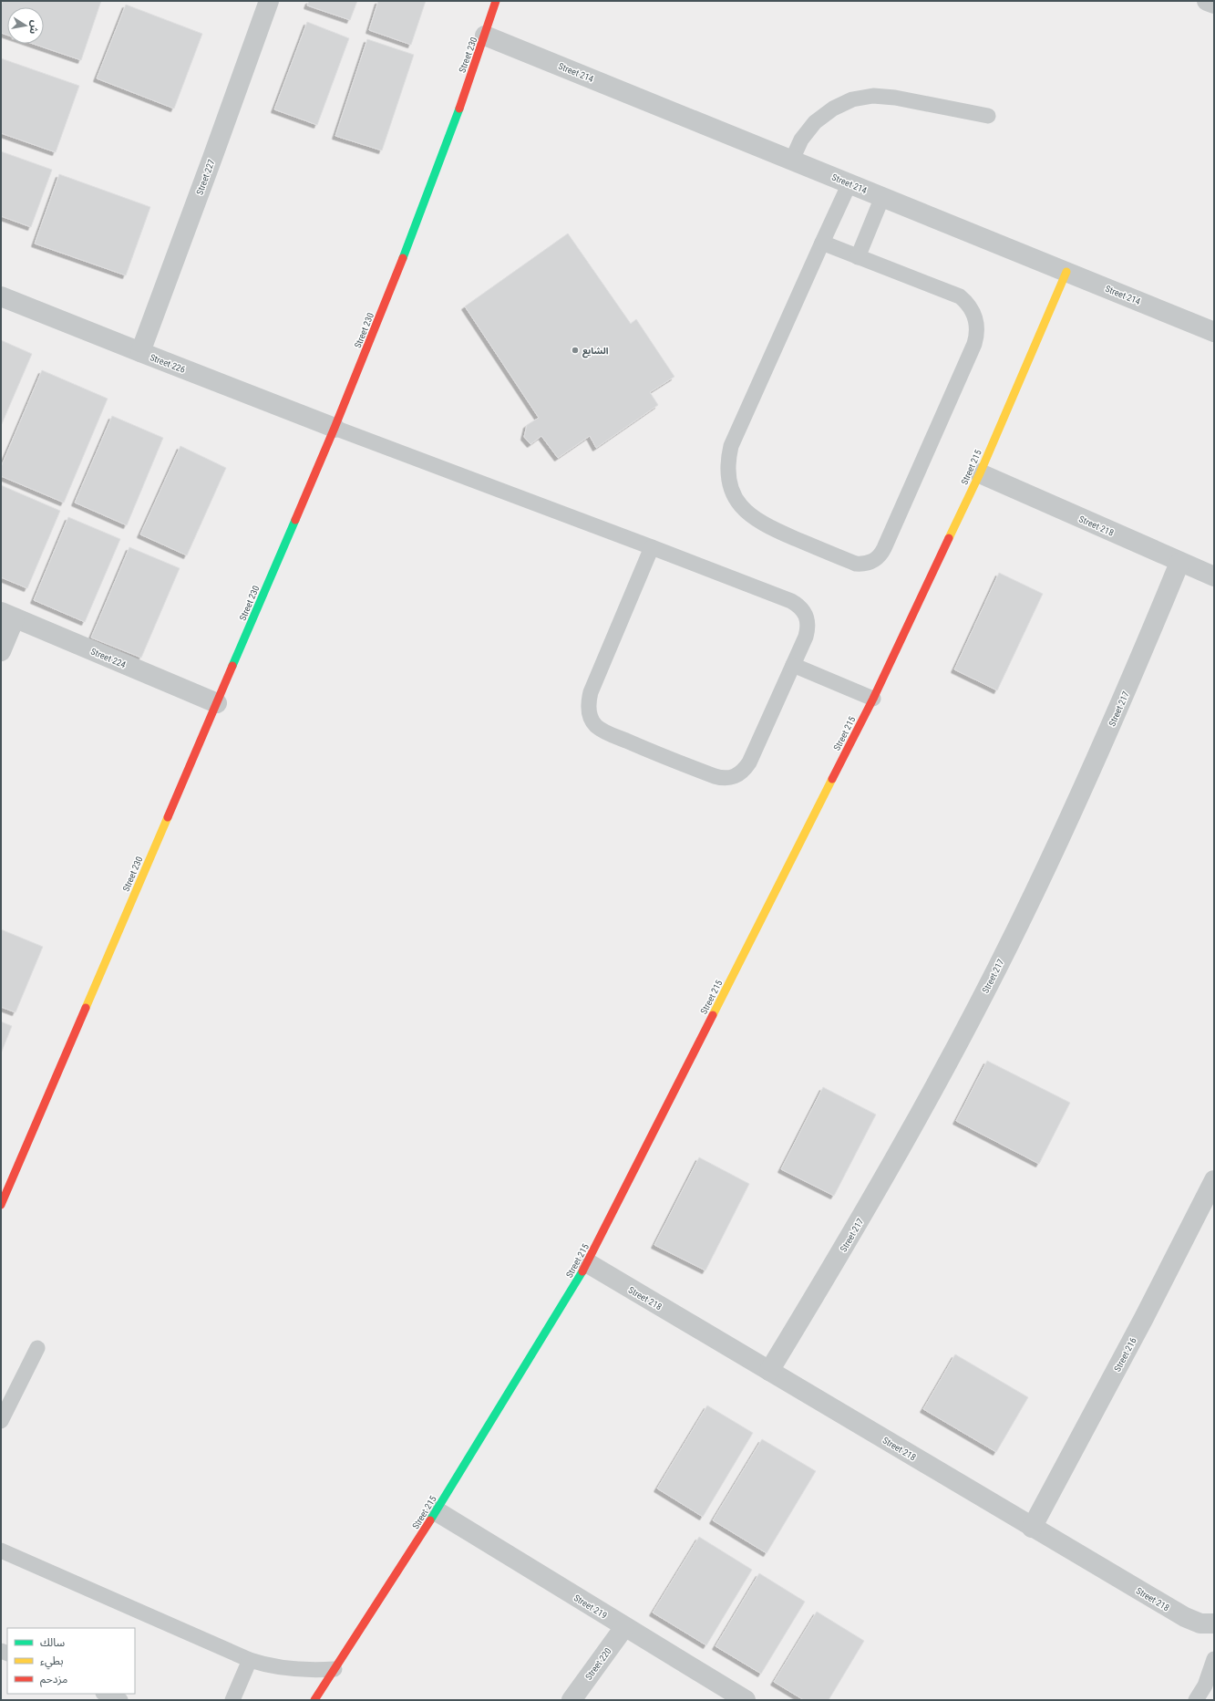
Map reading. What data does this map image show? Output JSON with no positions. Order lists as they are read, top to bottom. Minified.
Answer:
{"streets":{"street":["Street 230","Street 214","Street 227","Street 226","Street 215","Street 218","Street 224","Street 217","Street 216","Street 219","Street 220"]},"crossings":[["Street 230","Street 214"],["Street 230","Street 226"],["Street 230","Street 224"],["Street 214","Street 215"],["Street 227","Street 226"],["Street 215","Street 218"],["Street 215","Street 219"],["Street 218","Street 217"],["Street 218","Street 216"],["Street 219","Street 220"]],"places":["الشايع"],"legend":["سالك","بطيء","مزدحم"],"north":"right"}
